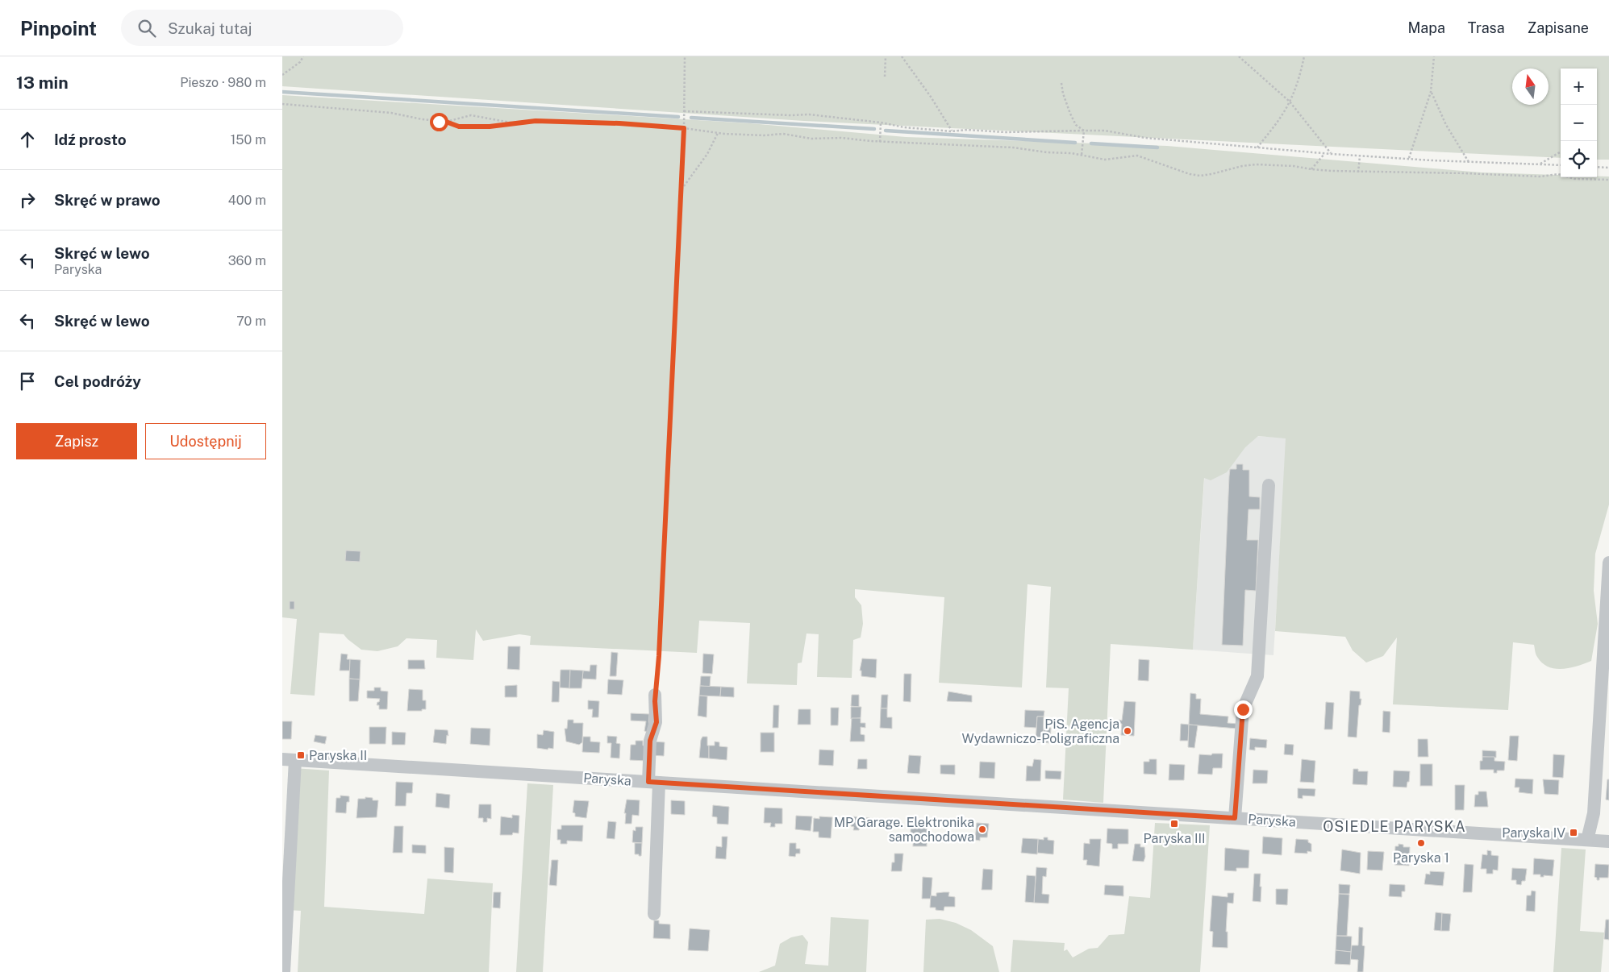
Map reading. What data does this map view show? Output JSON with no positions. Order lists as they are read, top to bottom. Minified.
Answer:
{"streets":{"street":["Paryska"]},"districts":["OSIEDLE PARYSKA"],"places":{"other":["PiS. Agencja Wydawniczo-Poligraficzna","MP Garage. Elektronika samochodowa","Paryska 1"],"transit":["Paryska II","Paryska III","Paryska IV"]},"north":"top","page":{"header":"Pinpoint","search":"Szukaj tutaj","nav":["Mapa","Trasa","Zapisane"],"heading":["13 min","Pieszo · 980 m"],"map_buttons":["+","−"],"list":[["Idź prosto","150 m"],["Skręć w prawo","400 m"],["Skręć w lewo","Paryska","360 m"],["Skręć w lewo","70 m"],"Cel podróży"],"buttons":["Zapisz","Udostępnij"]}}
